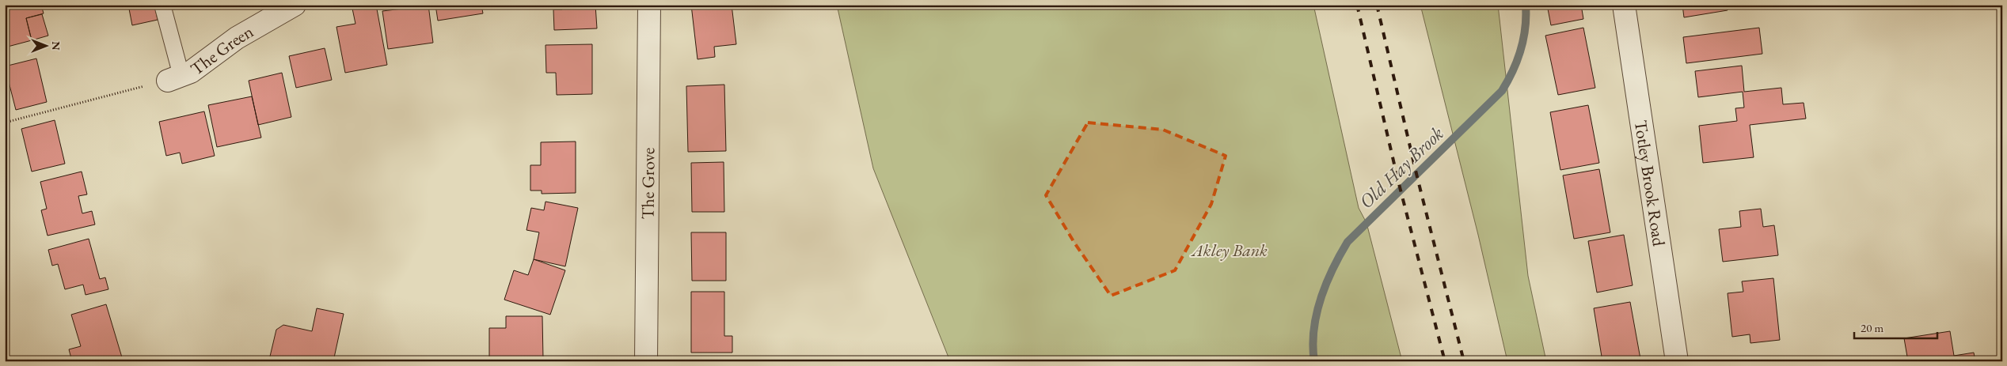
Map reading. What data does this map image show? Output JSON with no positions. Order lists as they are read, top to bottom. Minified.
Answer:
{"streets":{"street":["The Green","The Grove","Totley Brook Road"]},"water":["Old Hay Brook"],"parks":["Akley Bank"],"scale_bar":"20 m","north":"right"}
